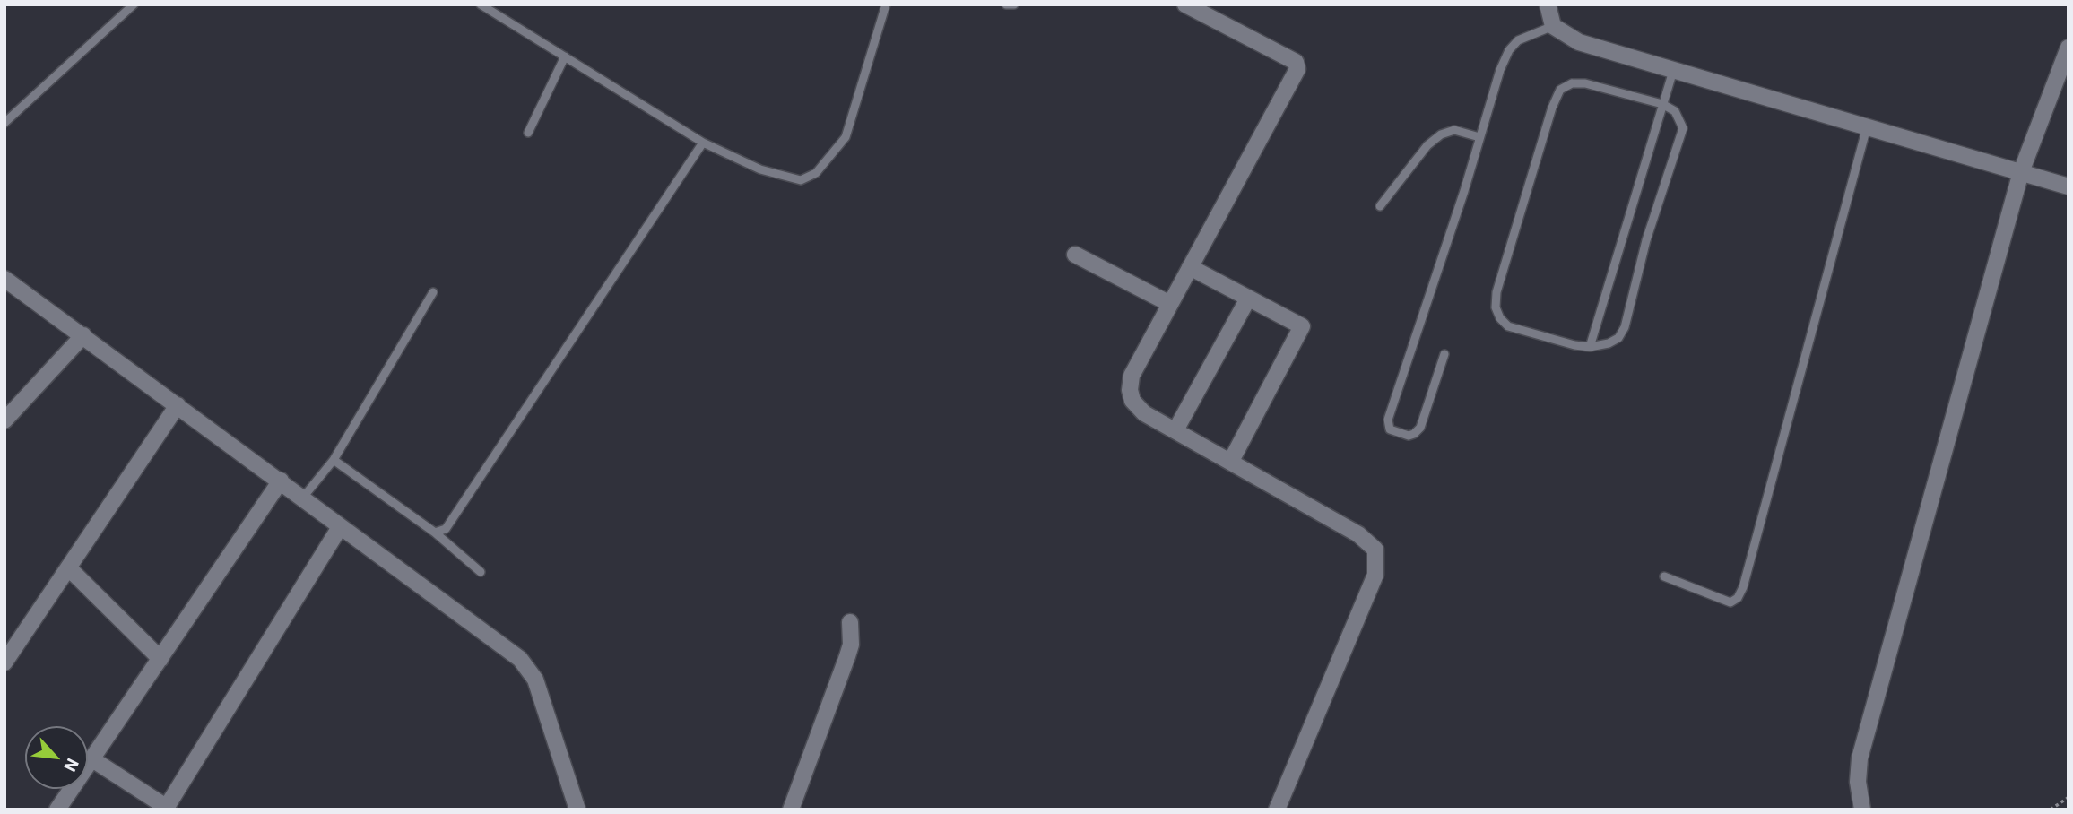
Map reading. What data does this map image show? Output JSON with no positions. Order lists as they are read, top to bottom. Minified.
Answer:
{"north":"bottom right"}
